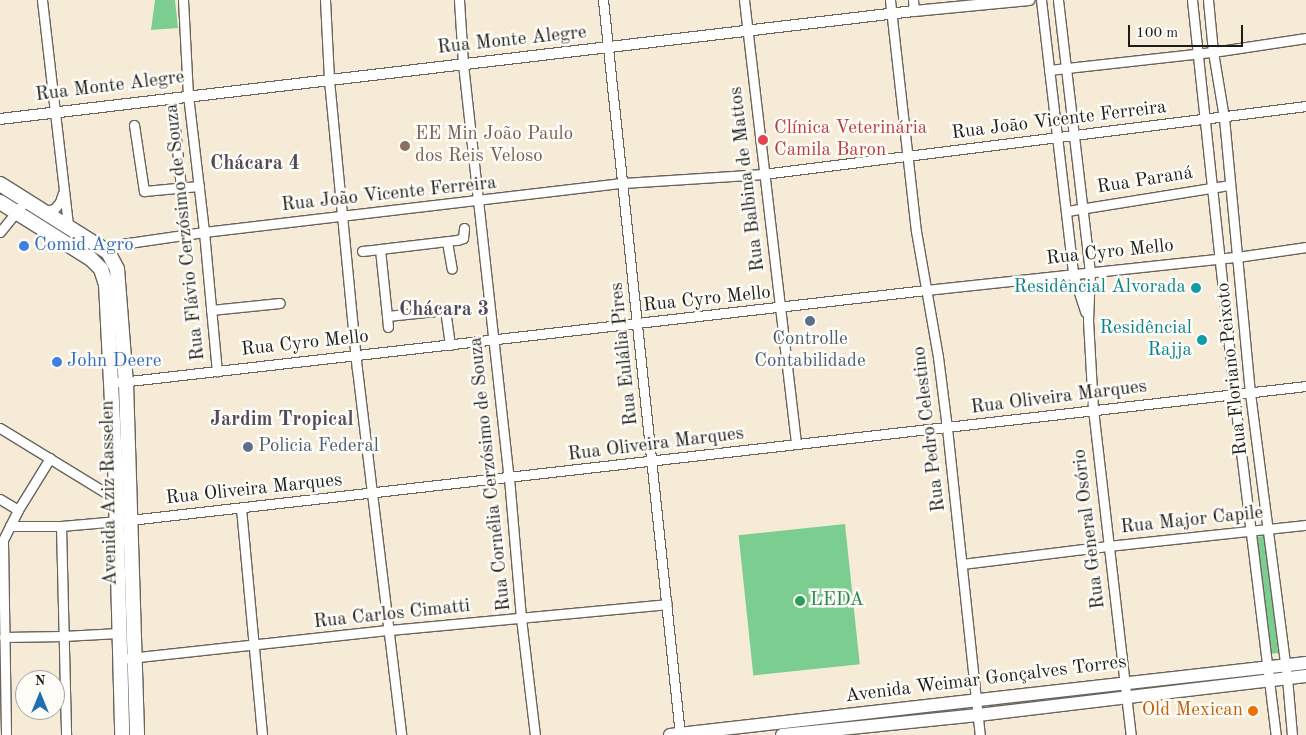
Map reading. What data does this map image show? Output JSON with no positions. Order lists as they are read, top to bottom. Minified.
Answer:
{"streets":{"main road":["Avenida Aziz Rasselen","Avenida Weimar Gonçalves Torres"],"street":["Rua Monte Alegre","Rua João Vicente Ferreira","Rua Balbina de Mattos","Rua Paraná","Rua Flávio Cerzósimo de Souza","Rua Cyro Mello","Rua Eulália Pires","Rua Floriano Peixoto","Rua Oliveira Marques","Rua Pedro Celestino","Rua Cornélia Cerzósimo de Souza","Rua Major Capile","Rua General Osório","Rua Carlos Cimatti"]},"crossings":[["Rua Monte Alegre","Rua Balbina de Mattos"],["Rua Monte Alegre","Rua Flávio Cerzósimo de Souza"],["Rua Monte Alegre","Rua Eulália Pires"],["Rua Monte Alegre","Rua Pedro Celestino"],["Rua Monte Alegre","Rua Cornélia Cerzósimo de Souza"],["Rua João Vicente Ferreira","Rua Balbina de Mattos"],["Rua João Vicente Ferreira","Rua Flávio Cerzósimo de Souza"],["Rua João Vicente Ferreira","Rua Eulália Pires"],["Rua João Vicente Ferreira","Rua Floriano Peixoto"],["Rua João Vicente Ferreira","Rua Pedro Celestino"],["Rua João Vicente Ferreira","Rua Cornélia Cerzósimo de Souza"],["Rua João Vicente Ferreira","Avenida Aziz Rasselen"],["Rua João Vicente Ferreira","Rua General Osório"],["Rua Balbina de Mattos","Rua Cyro Mello"],["Rua Balbina de Mattos","Rua Oliveira Marques"],["Rua Paraná","Rua Floriano Peixoto"],["Rua Paraná","Rua General Osório"],["Rua Flávio Cerzósimo de Souza","Rua Cyro Mello"],["Rua Cyro Mello","Rua Eulália Pires"],["Rua Cyro Mello","Rua Floriano Peixoto"],["Rua Cyro Mello","Rua Pedro Celestino"],["Rua Cyro Mello","Rua Cornélia Cerzósimo de Souza"],["Rua Cyro Mello","Avenida Aziz Rasselen"],["Rua Cyro Mello","Rua General Osório"],["Rua Eulália Pires","Rua Oliveira Marques"],["Rua Eulália Pires","Rua Carlos Cimatti"],["Rua Eulália Pires","Avenida Weimar Gonçalves Torres"],["Rua Floriano Peixoto","Rua Oliveira Marques"],["Rua Floriano Peixoto","Rua Major Capile"],["Rua Floriano Peixoto","Avenida Weimar Gonçalves Torres"],["Rua Oliveira Marques","Rua Pedro Celestino"],["Rua Oliveira Marques","Rua Cornélia Cerzósimo de Souza"],["Rua Oliveira Marques","Avenida Aziz Rasselen"],["Rua Oliveira Marques","Rua General Osório"],["Rua Pedro Celestino","Rua Major Capile"],["Rua Pedro Celestino","Avenida Weimar Gonçalves Torres"],["Rua Cornélia Cerzósimo de Souza","Rua Carlos Cimatti"],["Avenida Aziz Rasselen","Rua Carlos Cimatti"],["Rua Major Capile","Rua General Osório"],["Rua General Osório","Avenida Weimar Gonçalves Torres"]],"districts":["Chácara 4","Chácara 3","Jardim Tropical"],"places":["Clínica Veterinária Camila Baron","EE Min João Paulo dos Reis Veloso","Comid Agro","Residêncial Alvorada","Controlle Contabilidade","Residêncial Rajja","John Deere","Policia Federal","LEDA","Old Mexican"],"scale_bar":"100 m","north":"top"}
